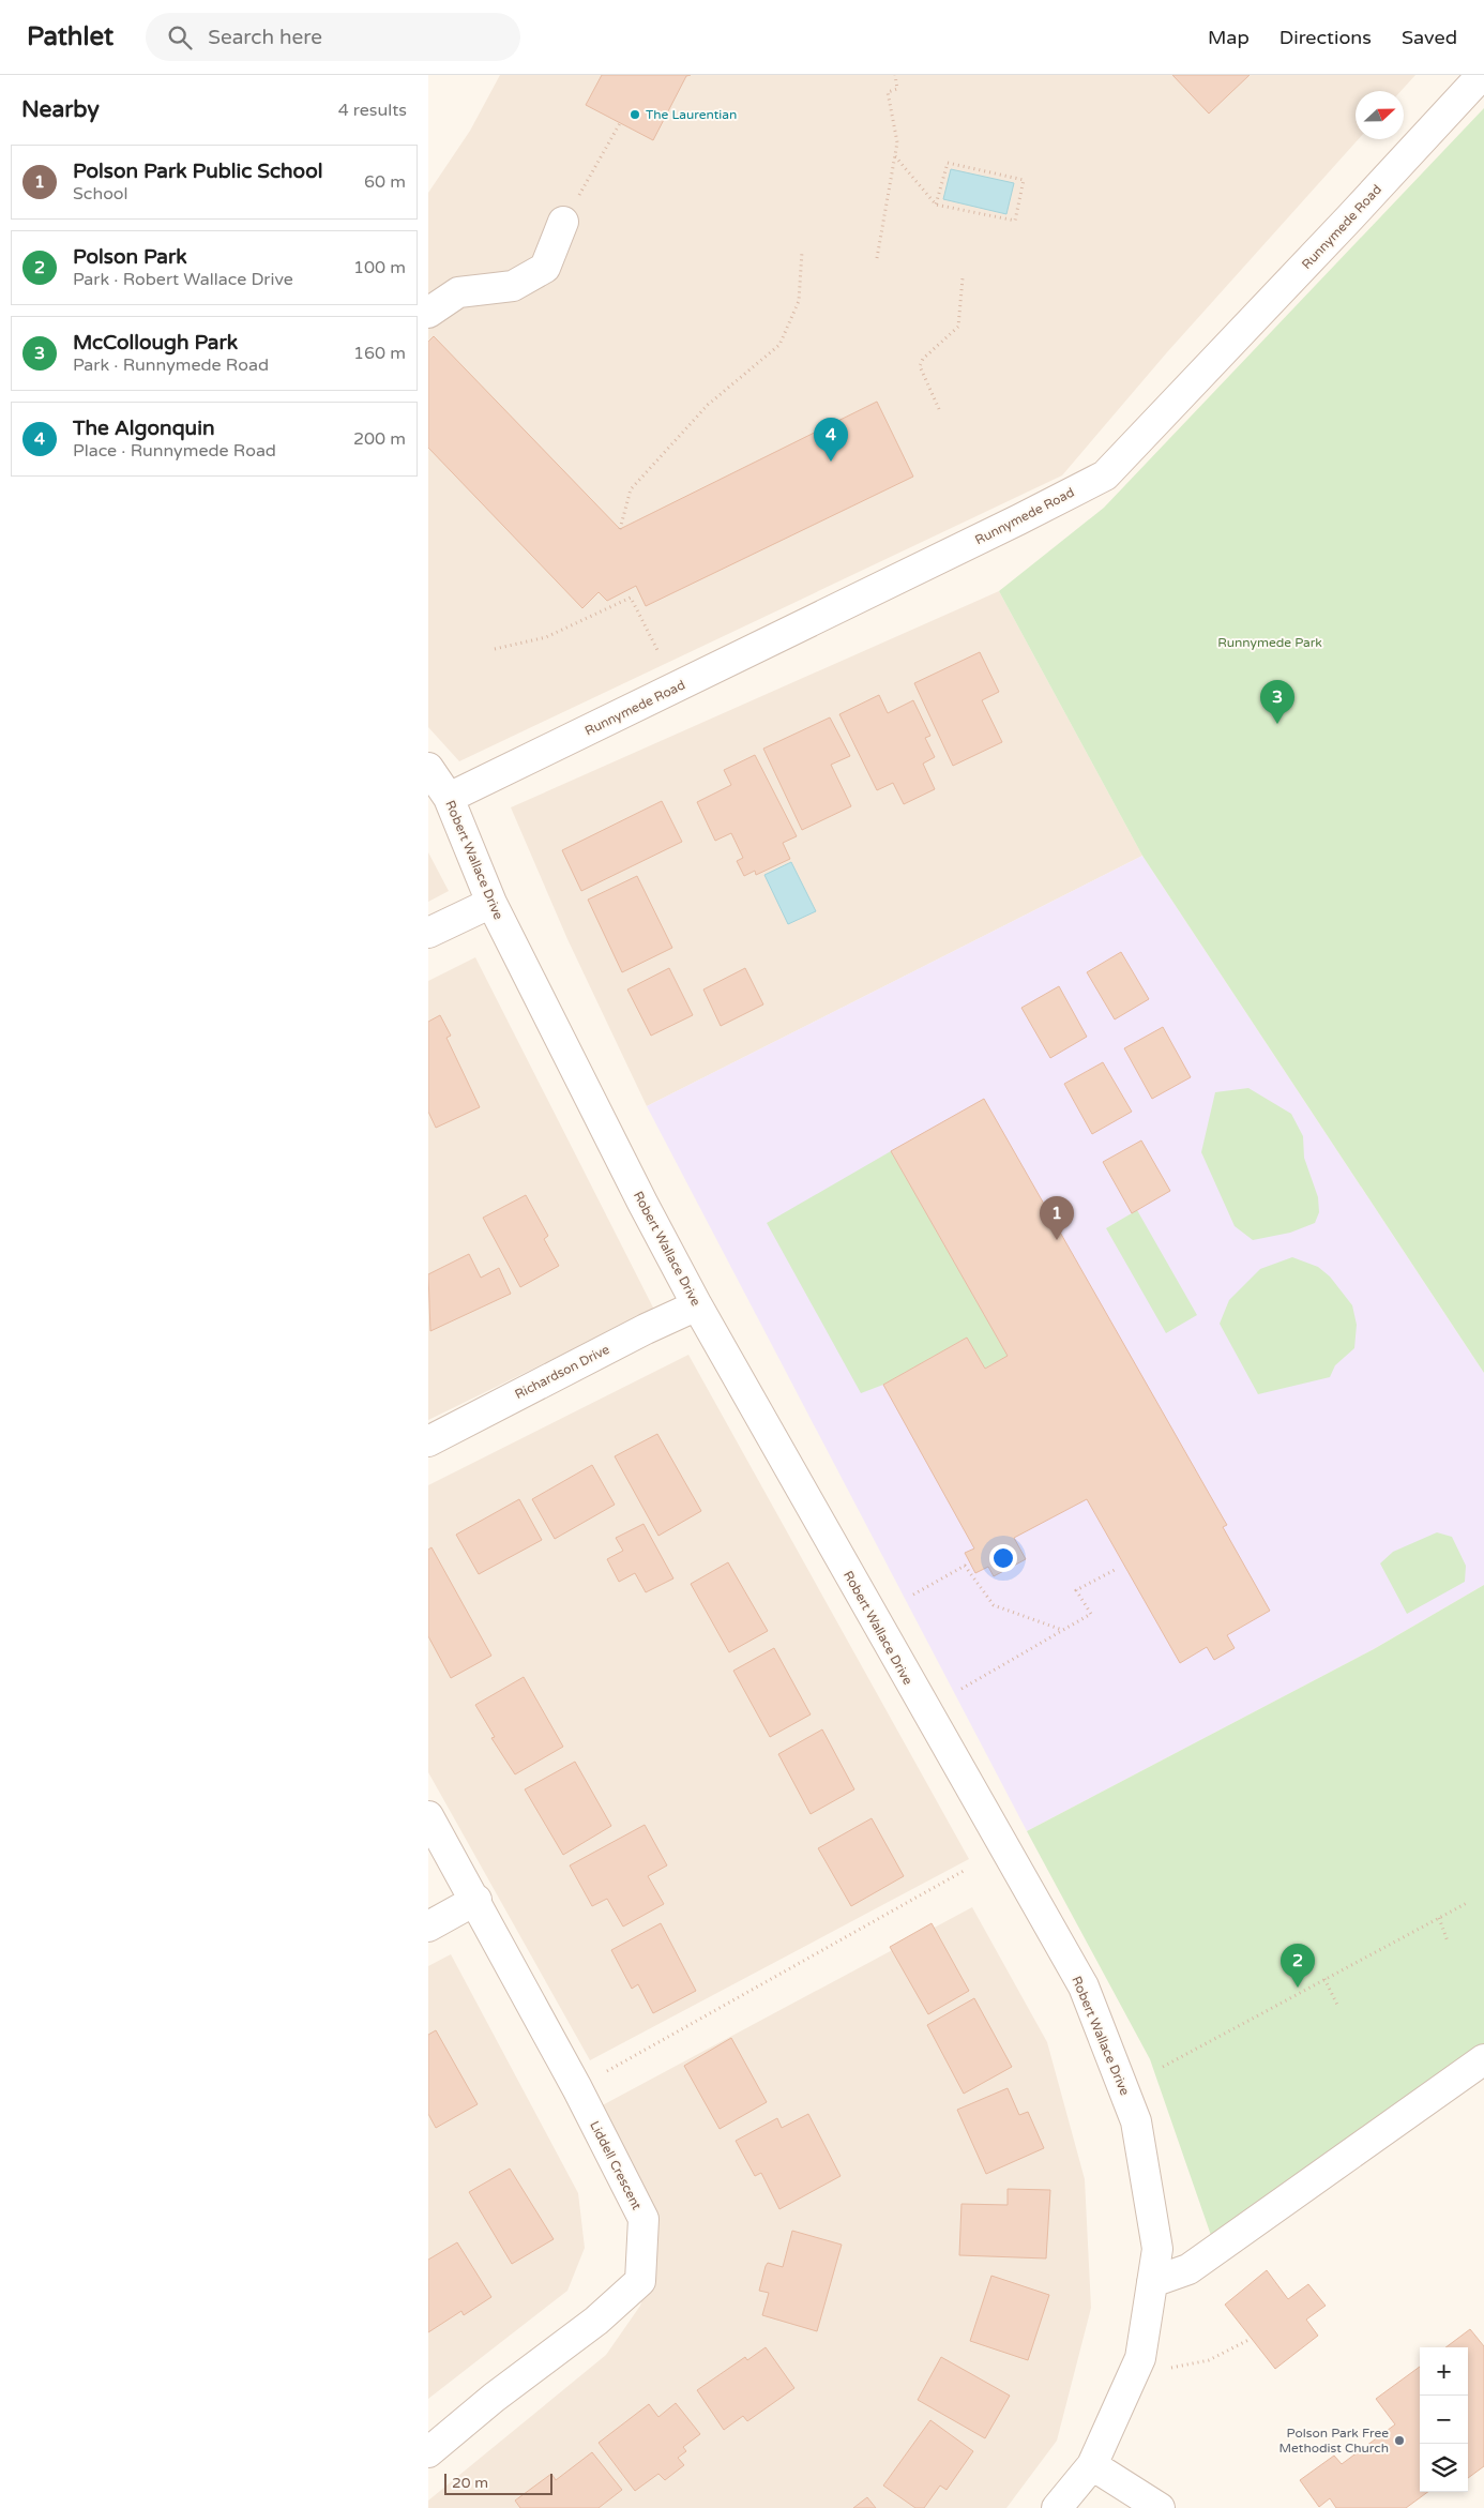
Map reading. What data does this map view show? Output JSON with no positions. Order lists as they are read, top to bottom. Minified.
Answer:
{"streets":{"street":["Runnymede Road","Robert Wallace Drive","Richardson Drive","Liddell Crescent"]},"crossings":[["Runnymede Road","Robert Wallace Drive"],["Robert Wallace Drive","Richardson Drive"]],"parks":["Runnymede Park"],"places":["The Laurentian","Polson Park Free Methodist Church"],"scale_bar":"20 m","north":"right","page":{"header":"Pathlet","search":"Search here","nav":["Map","Directions","Saved"],"heading":["Nearby","4 results"],"list":[{"mark":"1","name":"Polson Park Public School","note":"School","value":"60 m"},{"mark":"2","name":"Polson Park","note":"Park · Robert Wallace Drive","value":"100 m"},{"mark":"3","name":"McCollough Park","note":"Park · Runnymede Road","value":"160 m"},{"mark":"4","name":"The Algonquin","note":"Place · Runnymede Road","value":"200 m"}],"pins":["4","3","1","2"],"map_buttons":["+","−"],"scale":"20 m"}}
